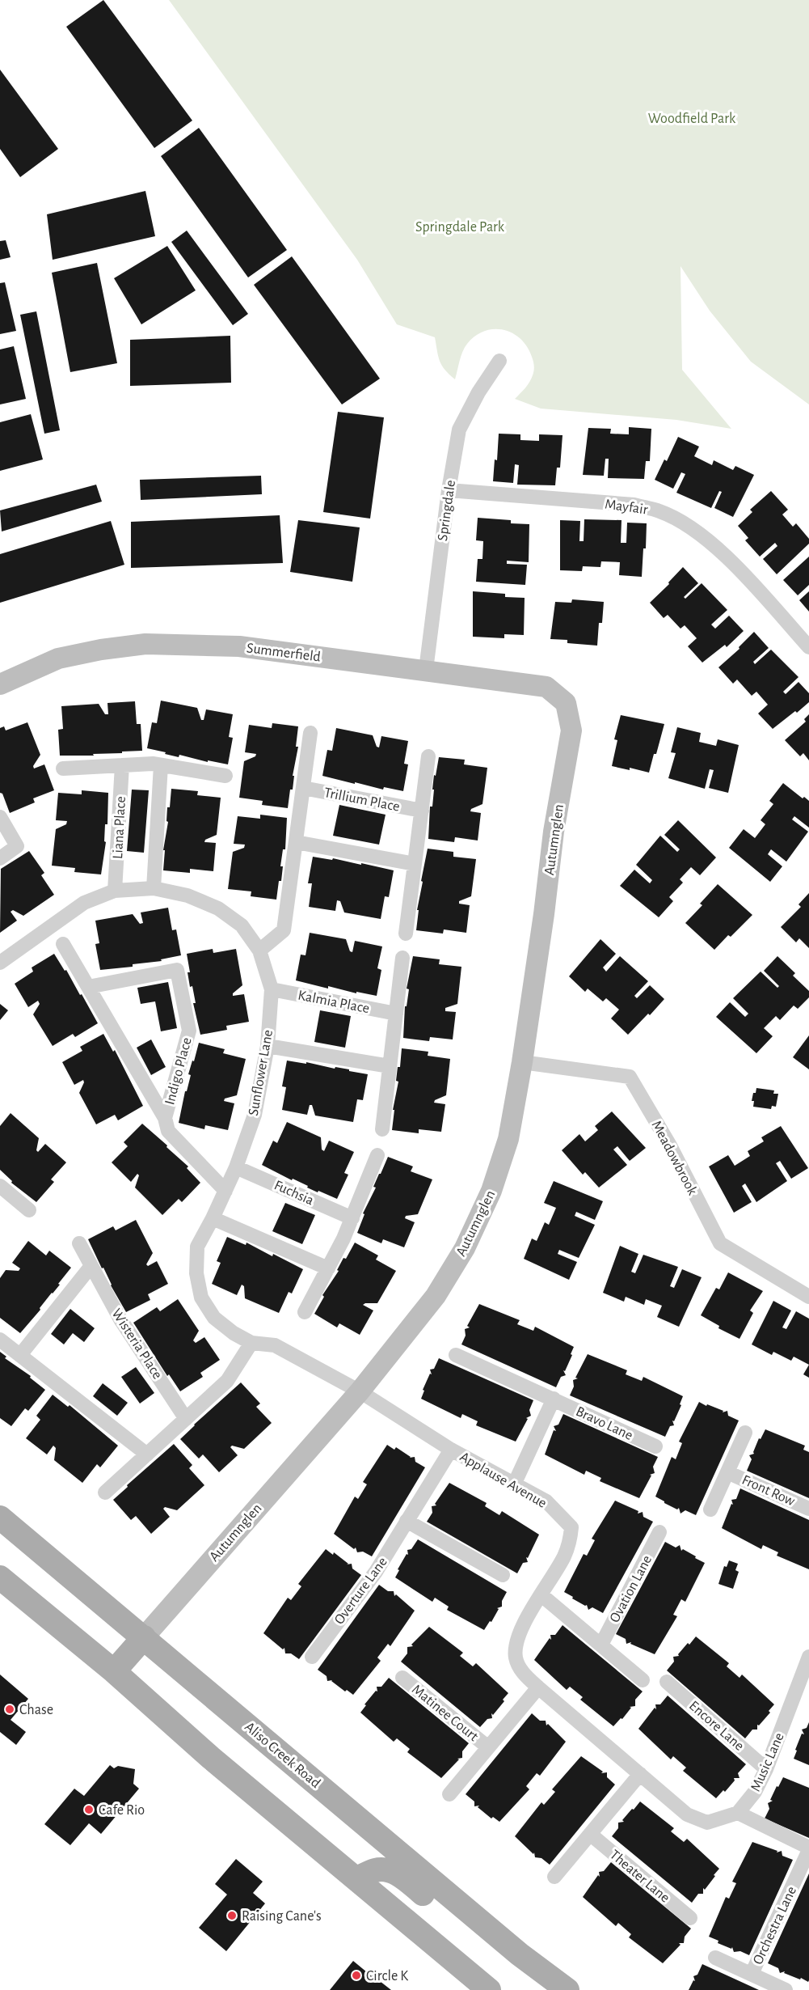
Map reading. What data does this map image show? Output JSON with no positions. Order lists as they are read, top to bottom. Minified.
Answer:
{"streets":{"main road":["Aliso Creek Road"],"street":["Mayfair","Springdale","Summerfield","Trillium Place","Liana Place","Autumnglen","Kalmia Place","Indigo Place","Sunflower Lane","Meadowbrook","Fuchsia","Wisteria Place","Bravo Lane","Applause Avenue","Front Row","Ovation Lane","Overture Lane","Matinee Court","Encore Lane","Music Lane","Theater Lane","Orchestra Lane"]},"crossings":[["Mayfair","Springdale"],["Springdale","Summerfield"],["Summerfield","Autumnglen"],["Trillium Place","Sunflower Lane"],["Liana Place","Sunflower Lane"],["Autumnglen","Sunflower Lane"],["Autumnglen","Meadowbrook"],["Autumnglen","Applause Avenue"],["Autumnglen","Aliso Creek Road"],["Kalmia Place","Sunflower Lane"],["Indigo Place","Sunflower Lane"],["Sunflower Lane","Fuchsia"],["Sunflower Lane","Applause Avenue"],["Applause Avenue","Overture Lane"],["Applause Avenue","Matinee Court"],["Applause Avenue","Music Lane"],["Applause Avenue","Orchestra Lane"],["Encore Lane","Music Lane"],["Music Lane","Orchestra Lane"]],"parks":["Woodfield Park","Springdale Park"],"places":["Chase","Cafe Rio","Raising Cane's","Circle K"]}
